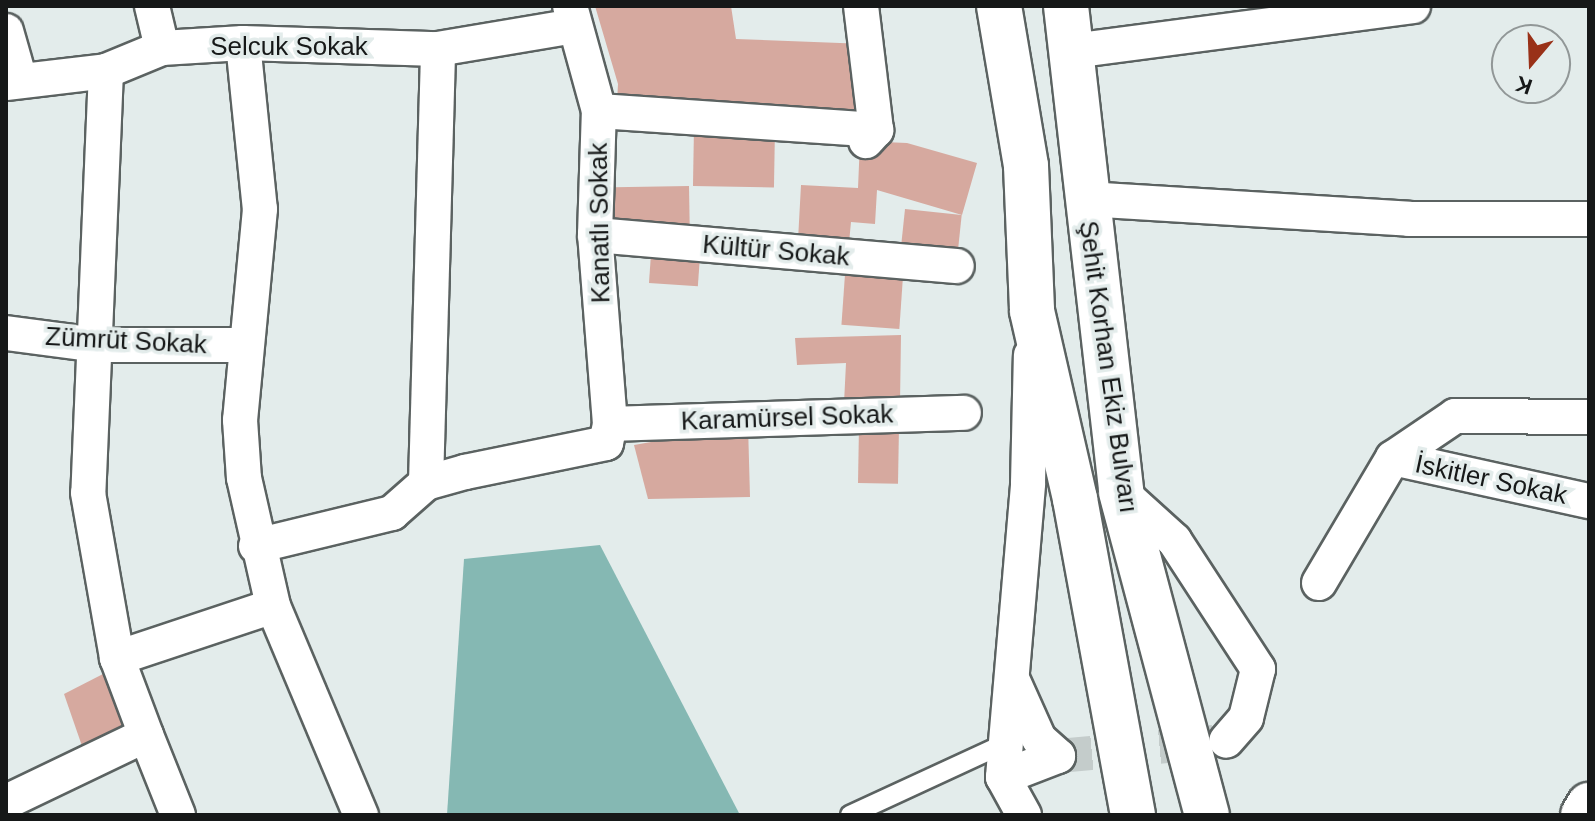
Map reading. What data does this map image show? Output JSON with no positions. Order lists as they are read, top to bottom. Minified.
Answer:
{"streets":{"main road":["Şehit Korhan Ekiz Bulvarı"],"street":["Selcuk Sokak","Kanatlı Sokak","Kültür Sokak","Zümrüt Sokak","Karamürsel Sokak","İskitler Sokak"]},"crossings":[["Selcuk Sokak","Kanatlı Sokak"],["Kanatlı Sokak","Kültür Sokak"],["Kanatlı Sokak","Karamürsel Sokak"]],"north":"bottom"}
